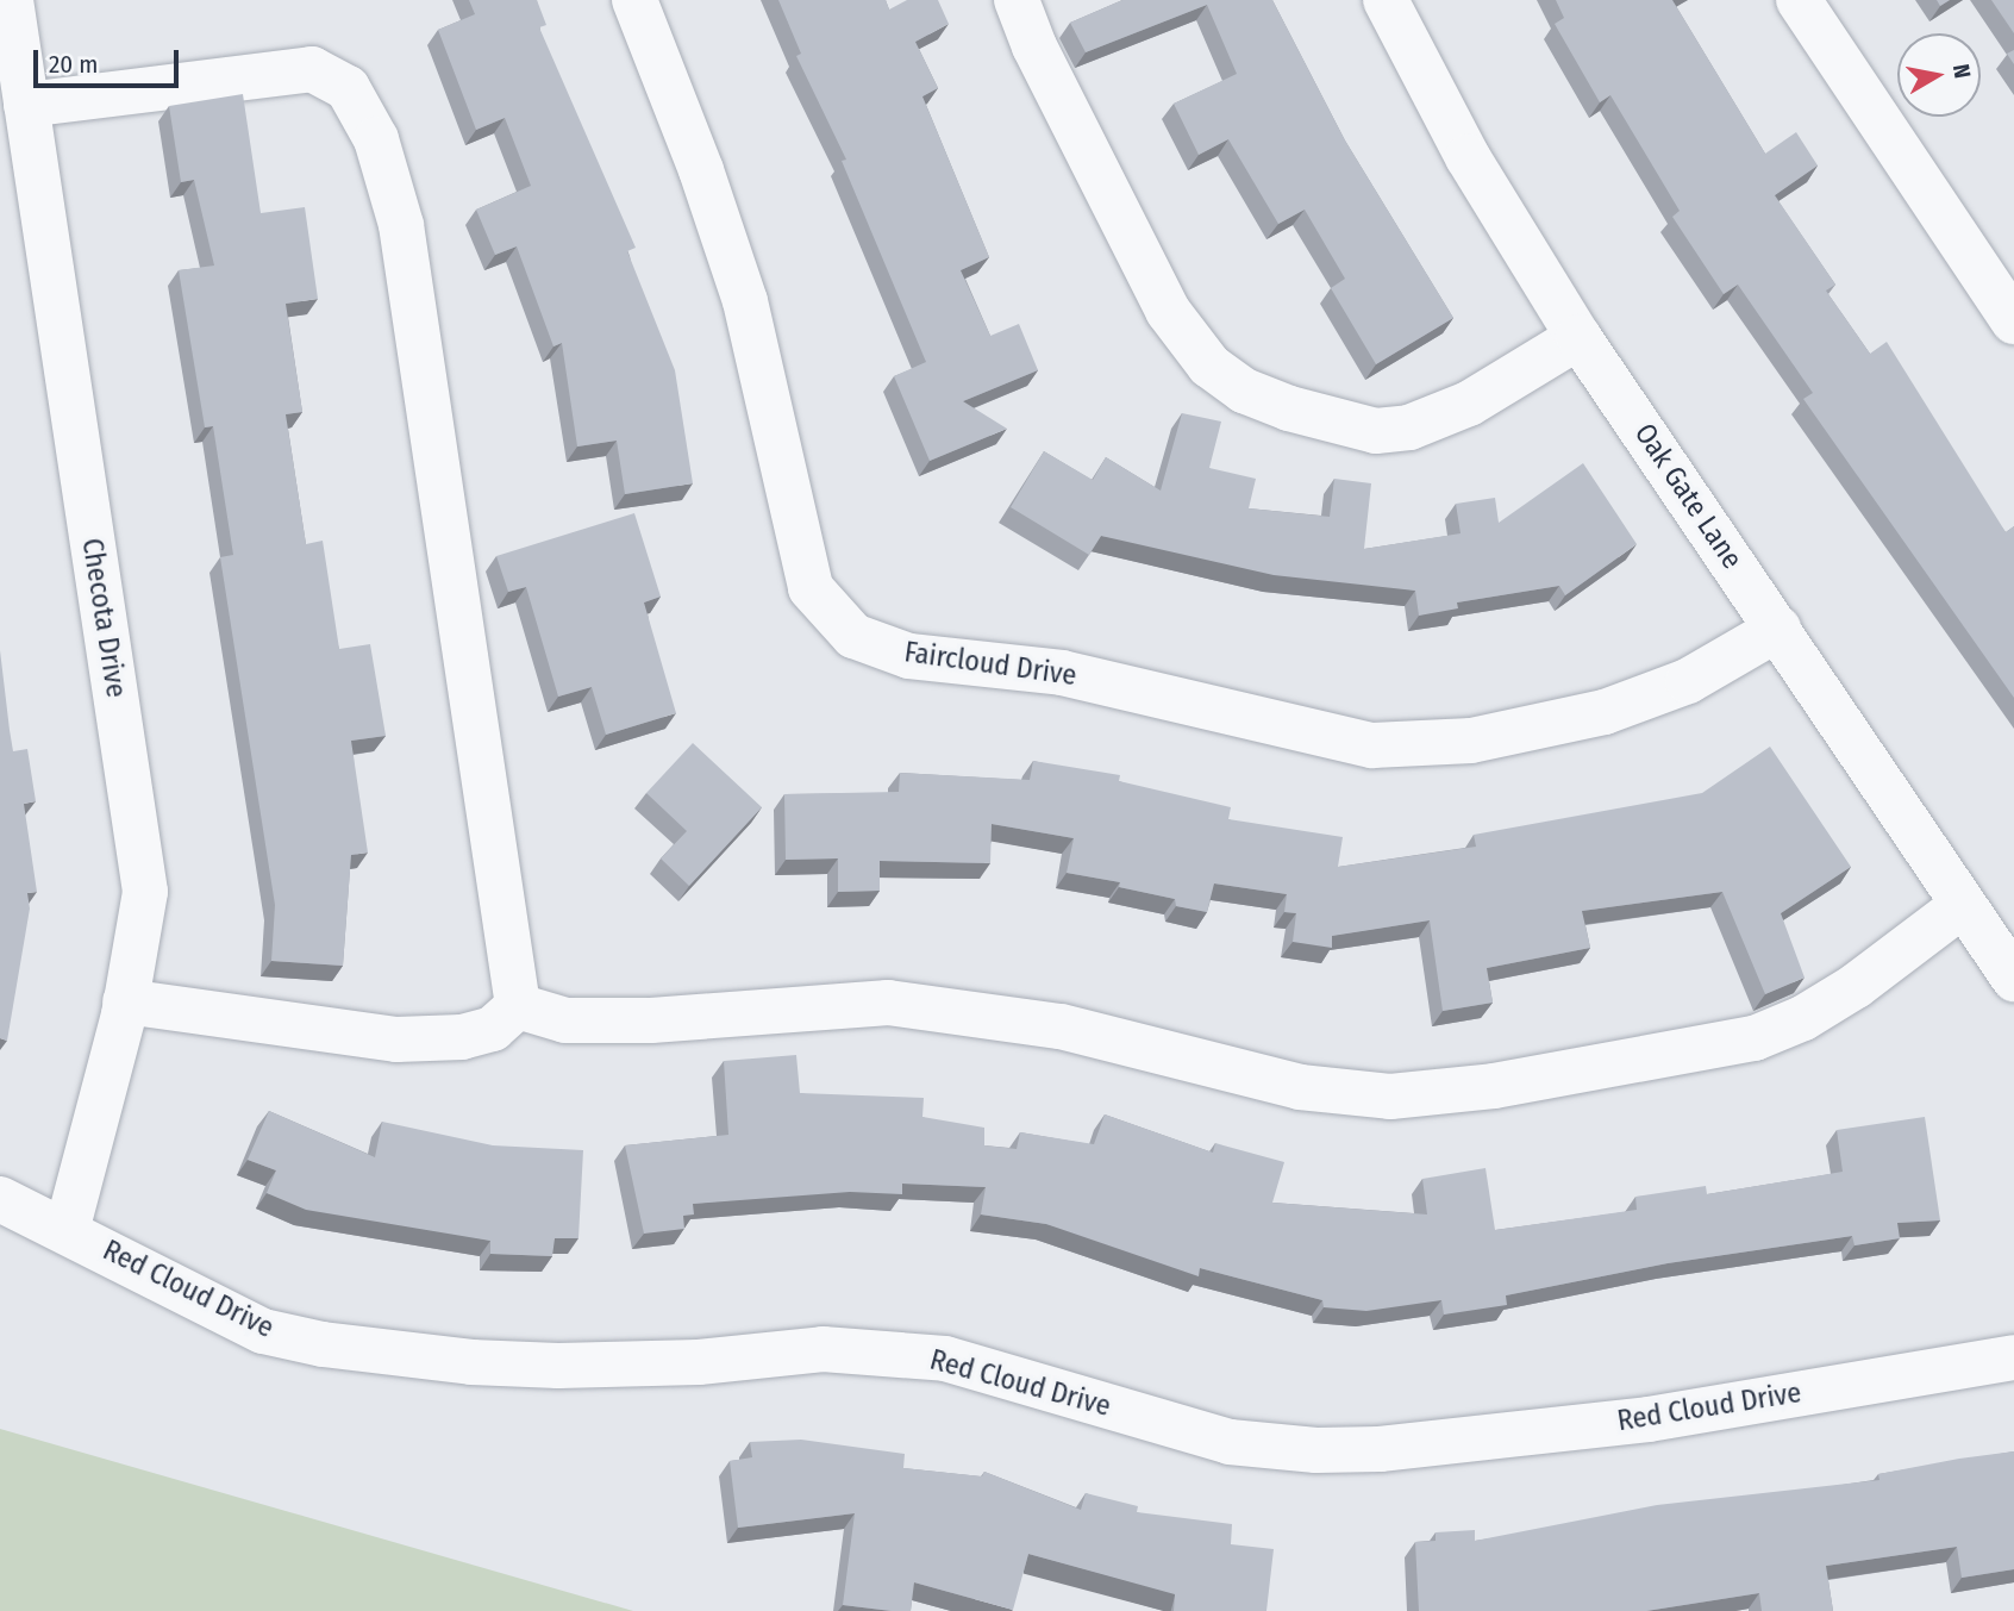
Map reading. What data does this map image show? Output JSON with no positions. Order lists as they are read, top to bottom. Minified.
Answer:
{"streets":{"street":["Oak Gate Lane","Checota Drive","Faircloud Drive","Red Cloud Drive"]},"crossings":[["Oak Gate Lane","Faircloud Drive"],["Checota Drive","Red Cloud Drive"]],"scale_bar":"20 m","north":"right"}
